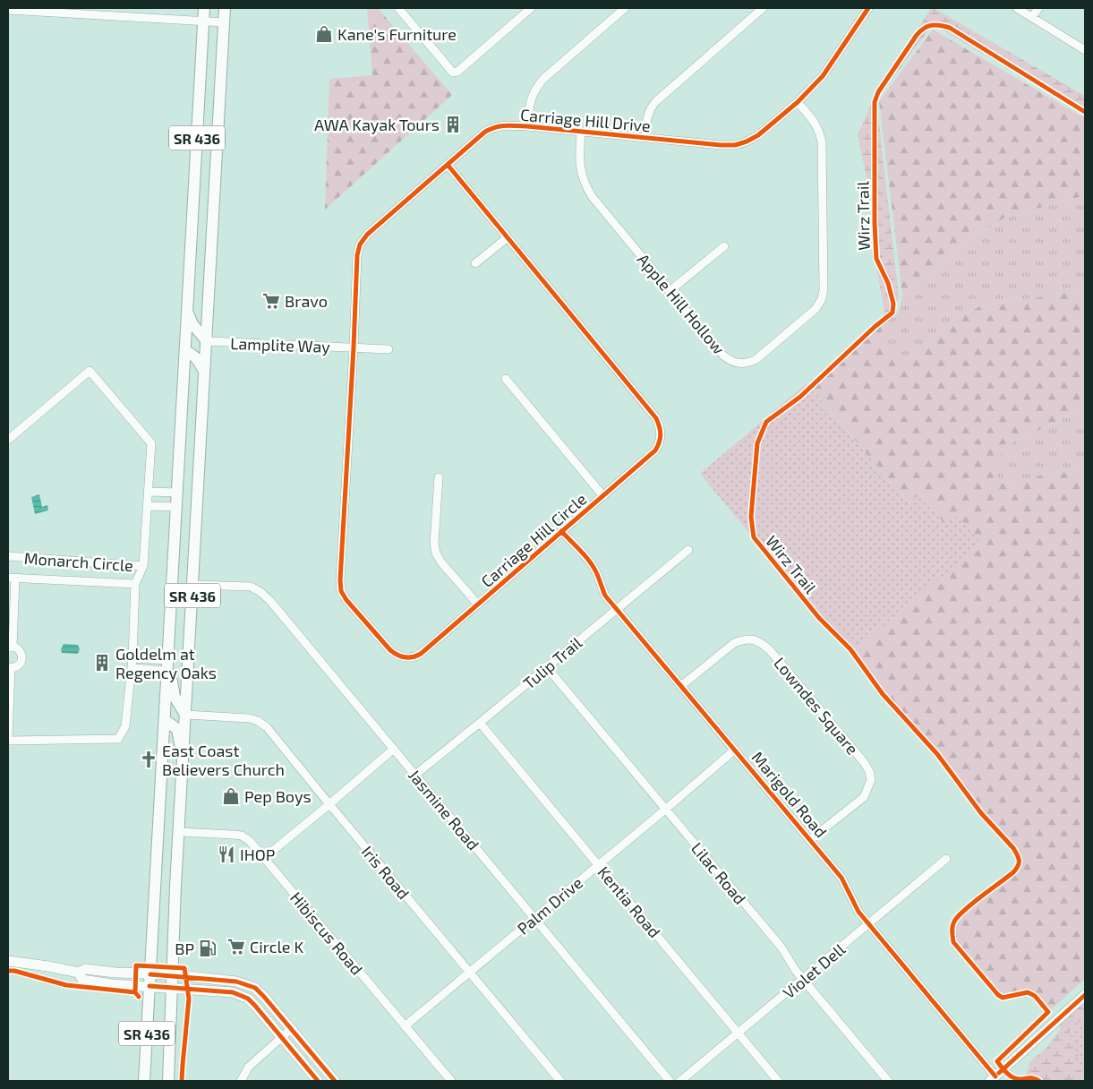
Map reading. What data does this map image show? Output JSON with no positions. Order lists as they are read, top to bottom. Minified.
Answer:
{"streets":{"main road":["SR 436"],"street":["Carriage Hill Drive","Apple Hill Hollow","Lamplite Way","Carriage Hill Circle","Monarch Circle","Tulip Trail","Lowndes Square","Marigold Road","Jasmine Road","Iris Road","Lilac Road","Kentia Road","Palm Drive","Hibiscus Road","Violet Dell"],"cycle path":["Wirz Trail"]},"crossings":[["Carriage Hill Drive","Apple Hill Hollow"],["Carriage Hill Drive","Lamplite Way"],["Carriage Hill Drive","Carriage Hill Circle"],["SR 436","Lamplite Way"],["SR 436","Jasmine Road"],["SR 436","Iris Road"],["SR 436","Hibiscus Road"],["Lamplite Way","Carriage Hill Circle"],["Carriage Hill Circle","Marigold Road"],["Tulip Trail","Marigold Road"],["Tulip Trail","Jasmine Road"],["Tulip Trail","Lilac Road"],["Tulip Trail","Kentia Road"],["Lowndes Square","Marigold Road"],["Marigold Road","Palm Drive"],["Marigold Road","Violet Dell"],["Jasmine Road","Palm Drive"],["Iris Road","Palm Drive"],["Lilac Road","Palm Drive"],["Lilac Road","Violet Dell"],["Kentia Road","Palm Drive"],["Kentia Road","Violet Dell"],["Palm Drive","Hibiscus Road"]],"places":{"shop":["Kane's Furniture","Pep Boys"],"building":["AWA Kayak Tours","Goldelm at Regency Oaks"],"supermarket":["Bravo","Circle K"],"church":["East Coast Believers Church"],"restaurant":["IHOP"],"fuel station":["BP"]}}
